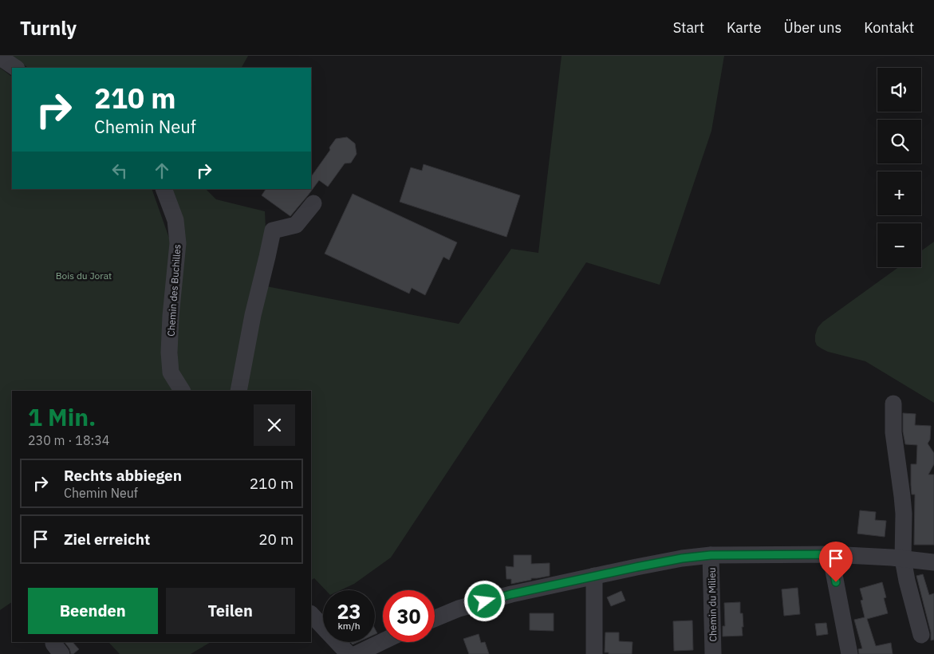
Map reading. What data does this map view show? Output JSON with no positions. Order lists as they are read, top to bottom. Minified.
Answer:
{"streets":{"street":["Chemin des Buchilles","Chemin du Milieu"]},"parks":["Bois du Jorat"],"page":{"header":"Turnly","nav":["Start","Karte","Über uns","Kontakt"],"map_buttons":["+","−"],"turn":["210 m","Chemin Neuf"],"heading":["1 Min.","230 m · 18:34"],"list":[{"name":"Rechts abbiegen","note":"Chemin Neuf","value":"210 m"},{"name":"Ziel erreicht","value":"20 m"}],"buttons":["Beenden","Teilen"],"speed":"23 km/h","limit":"30"}}
